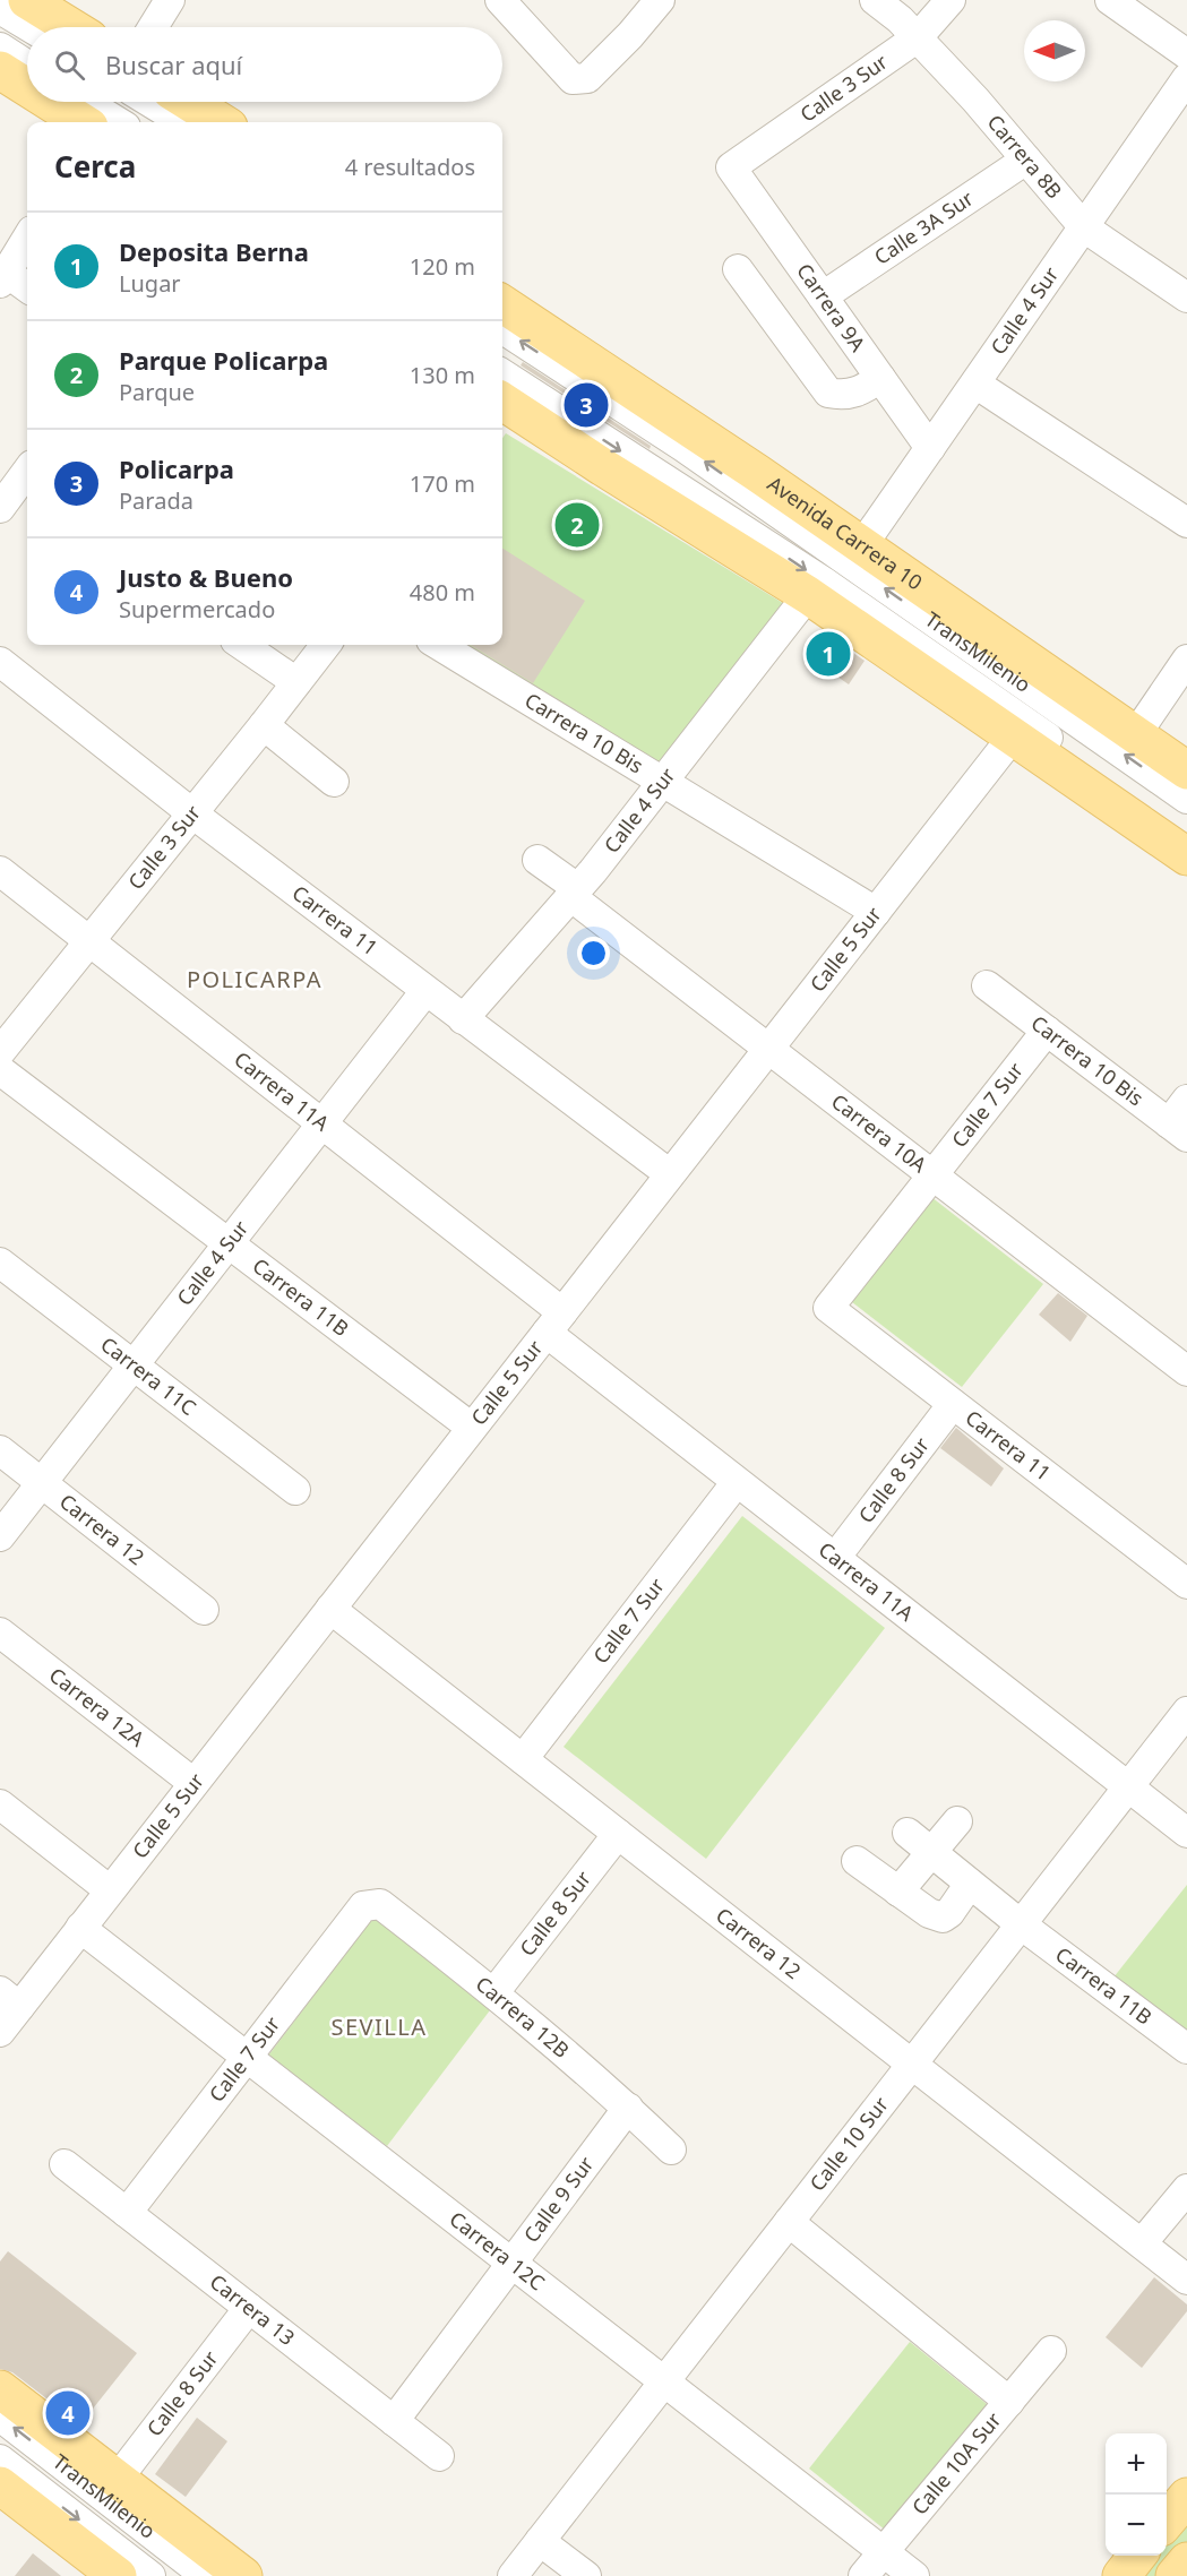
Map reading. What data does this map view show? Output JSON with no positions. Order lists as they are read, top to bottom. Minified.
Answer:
{"streets":{"main road":["Avenida Carrera 10"],"street":["Calle 3 Sur","Carrera 8B","Calle 3A Sur","Carrera 9A","Calle 4 Sur","TransMilenio","Carrera 10 Bis","Carrera 11","Calle 5 Sur","Carrera 11A","Calle 7 Sur","Carrera 10A","Carrera 11B","Carrera 11C","Calle 8 Sur","Carrera 12","Carrera 12A","Carrera 12B","Calle 10 Sur","Calle 9 Sur","Carrera 12C","Carrera 13","Calle 10A Sur"]},"crossings":[["Calle 3 Sur","Carrera 8B"],["Calle 3 Sur","Carrera 9A"],["Calle 3 Sur","Carrera 11"],["Calle 3 Sur","Carrera 11A"],["Carrera 8B","Calle 3A Sur"],["Carrera 8B","Calle 4 Sur"],["Calle 3A Sur","Carrera 9A"],["Carrera 9A","Calle 4 Sur"],["Calle 4 Sur","Avenida Carrera 10"],["Calle 4 Sur","Carrera 10 Bis"],["Calle 4 Sur","Carrera 11"],["Calle 4 Sur","Carrera 11A"],["Calle 4 Sur","Carrera 10A"],["Calle 4 Sur","Carrera 11B"],["Calle 4 Sur","Carrera 11C"],["Calle 4 Sur","Carrera 12"],["Carrera 10 Bis","Calle 5 Sur"],["Carrera 10 Bis","Calle 7 Sur"],["Carrera 11","Calle 5 Sur"],["Carrera 11","Calle 7 Sur"],["Carrera 11","Calle 8 Sur"],["Calle 5 Sur","Carrera 11A"],["Calle 5 Sur","Carrera 10A"],["Calle 5 Sur","Carrera 11B"],["Calle 5 Sur","Carrera 12"],["Calle 5 Sur","Carrera 12A"],["Calle 5 Sur","Carrera 12C"],["Carrera 11A","Calle 7 Sur"],["Carrera 11A","Calle 8 Sur"],["Carrera 11A","Calle 10 Sur"],["Calle 7 Sur","Carrera 10A"],["Calle 7 Sur","Carrera 12"],["Calle 7 Sur","Carrera 12B"],["Calle 7 Sur","Carrera 12C"],["Calle 7 Sur","Carrera 13"],["Carrera 11B","Calle 10 Sur"],["Calle 8 Sur","Carrera 12"],["Calle 8 Sur","Carrera 12B"],["Calle 8 Sur","Carrera 13"],["Carrera 12","Calle 10 Sur"],["Carrera 12B","Calle 9 Sur"],["Calle 10 Sur","Carrera 12C"],["Calle 9 Sur","Carrera 12C"],["Calle 9 Sur","Carrera 13"],["Carrera 12C","Calle 10A Sur"]],"districts":["POLICARPA","SEVILLA"],"north":"left","page":{"search":"Buscar aquí","heading":["Cerca","4 resultados"],"list":[{"mark":"1","name":"Deposita Berna","note":"Lugar","value":"120 m"},{"mark":"2","name":"Parque Policarpa","note":"Parque","value":"130 m"},{"mark":"3","name":"Policarpa","note":"Parada","value":"170 m"},{"mark":"4","name":"Justo & Bueno","note":"Supermercado","value":"480 m"}],"pins":["3","2","1","4"],"map_buttons":["+","−"]}}
